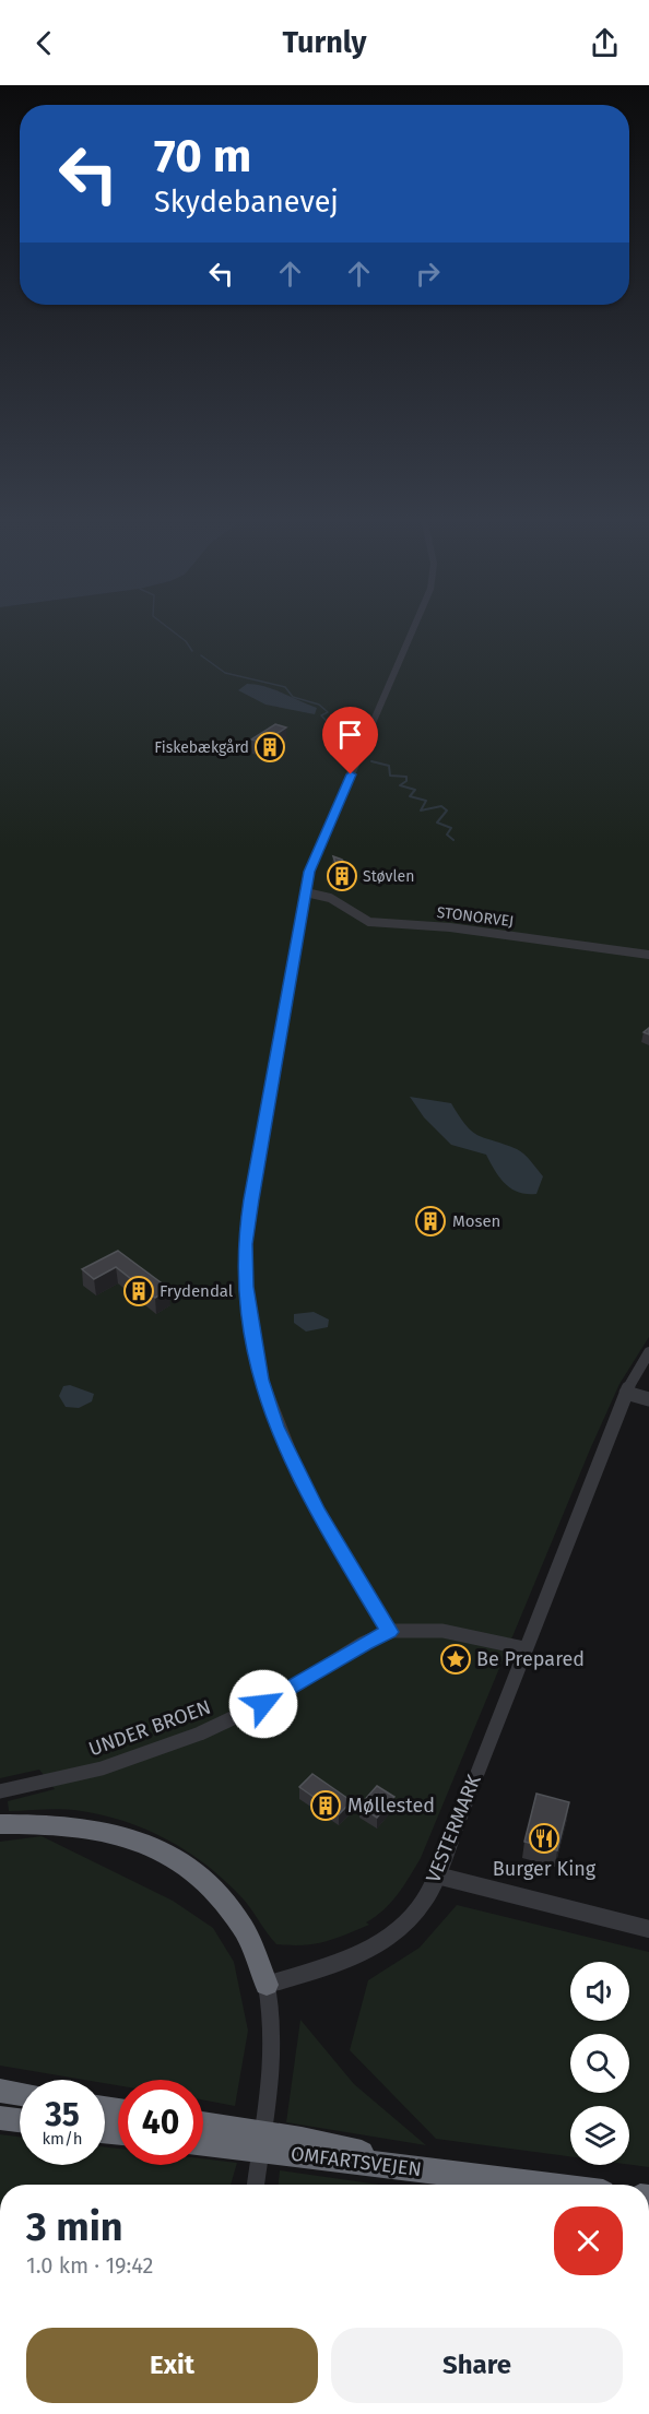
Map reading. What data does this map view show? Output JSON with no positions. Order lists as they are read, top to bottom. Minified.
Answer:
{"streets":{"highway":["OMFARTSVEJEN"],"street":["STONORVEJ","UNDER BROEN","VESTERMARK"]},"crossings":[["UNDER BROEN","VESTERMARK"]],"places":{"building":["Fiskebækgård","Støvlen","Mosen","Frydendal","Møllested"],"place":["Be Prepared"],"restaurant":["Burger King"]},"page":{"header":"Turnly","turn":["70 m","Skydebanevej"],"speed":"35 km/h","limit":"40","heading":["3 min","1.0 km · 19:42"],"buttons":["Exit","Share"]}}
